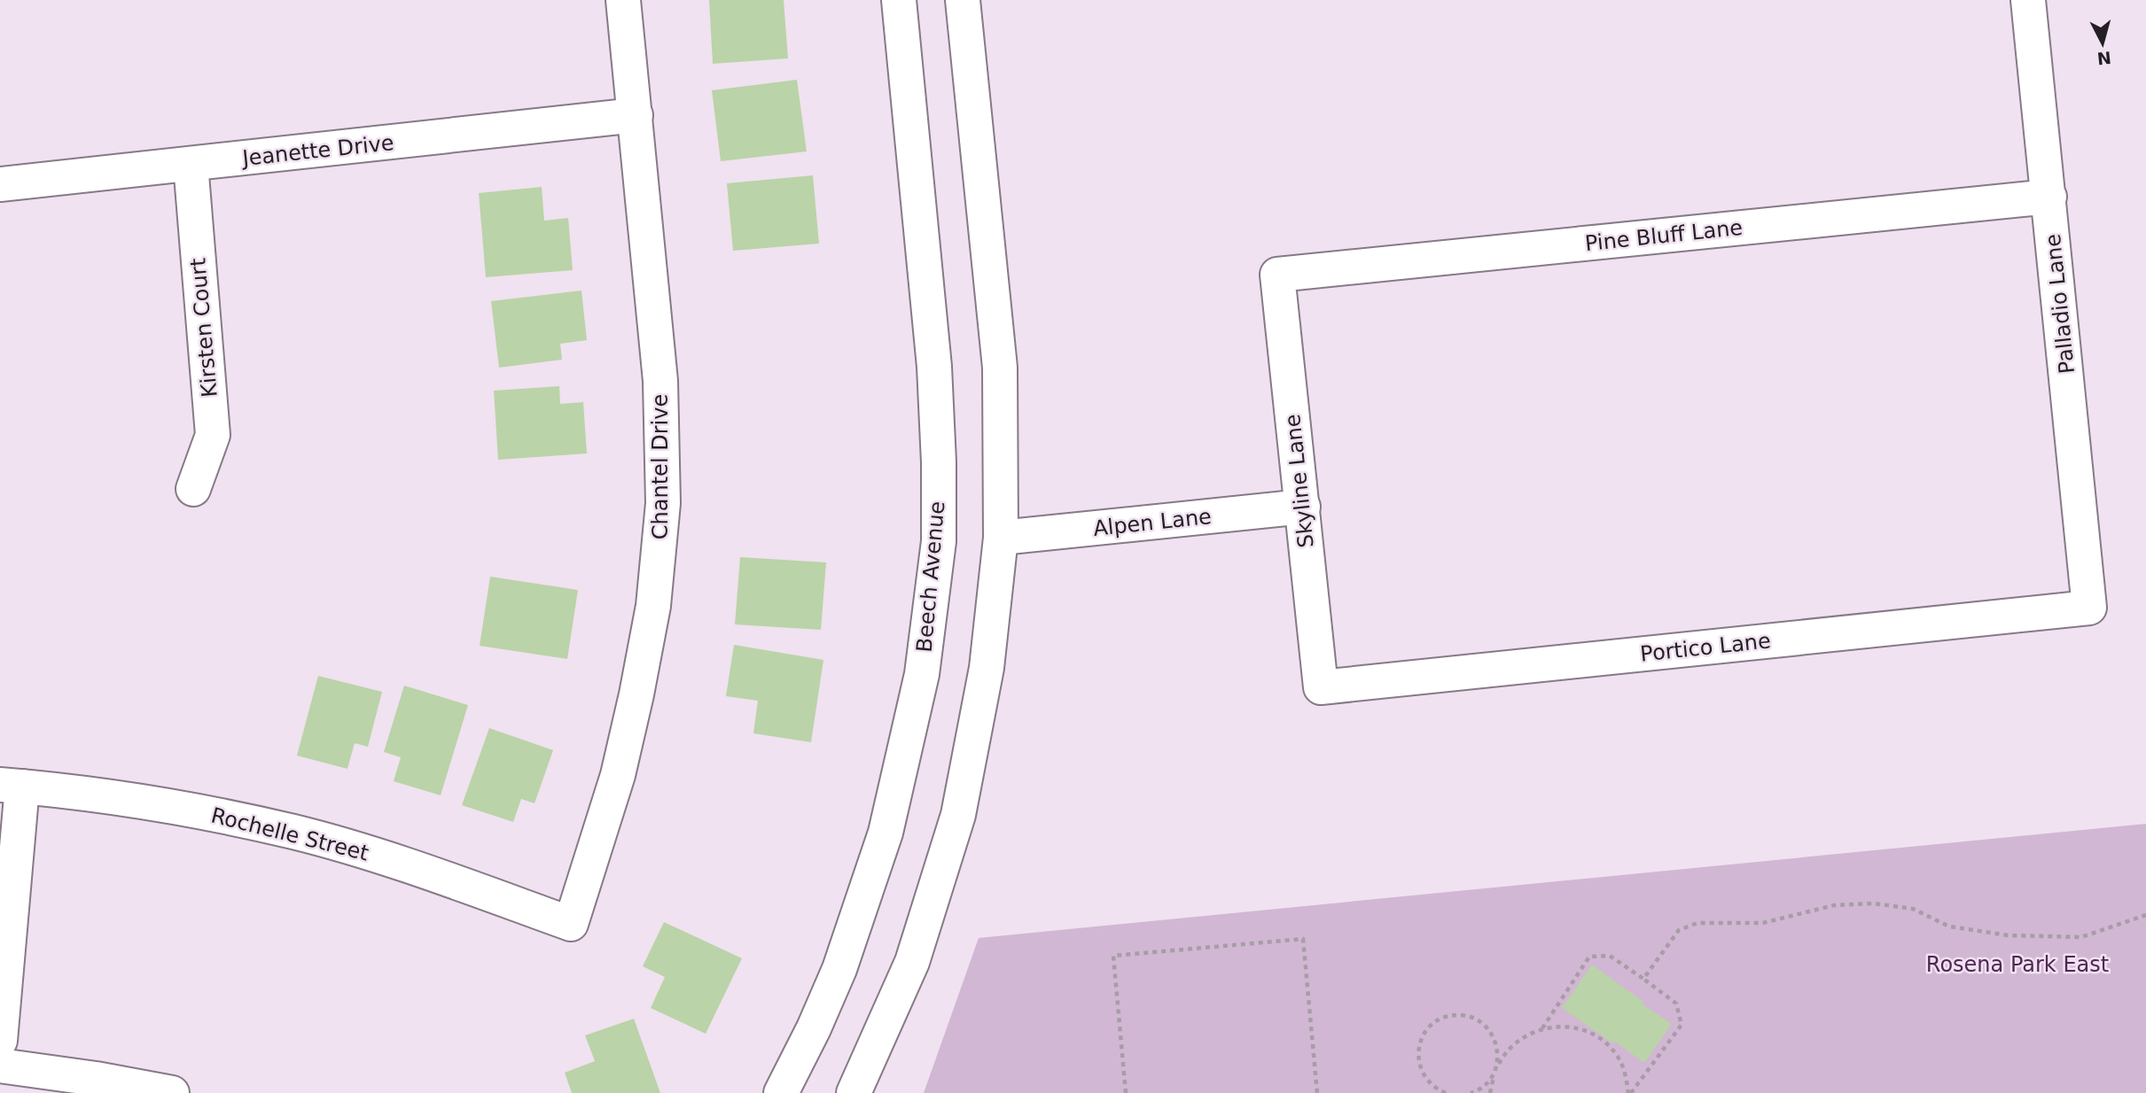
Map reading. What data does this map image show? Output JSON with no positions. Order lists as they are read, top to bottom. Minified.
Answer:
{"streets":{"street":["Jeanette Drive","Pine Bluff Lane","Palladio Lane","Kirsten Court","Chantel Drive","Skyline Lane","Alpen Lane","Beech Avenue","Portico Lane","Rochelle Street"]},"crossings":[["Jeanette Drive","Kirsten Court"],["Jeanette Drive","Chantel Drive"],["Pine Bluff Lane","Palladio Lane"],["Pine Bluff Lane","Skyline Lane"],["Palladio Lane","Portico Lane"],["Chantel Drive","Rochelle Street"],["Skyline Lane","Alpen Lane"],["Skyline Lane","Portico Lane"]],"parks":["Rosena Park East"],"north":"bottom"}
